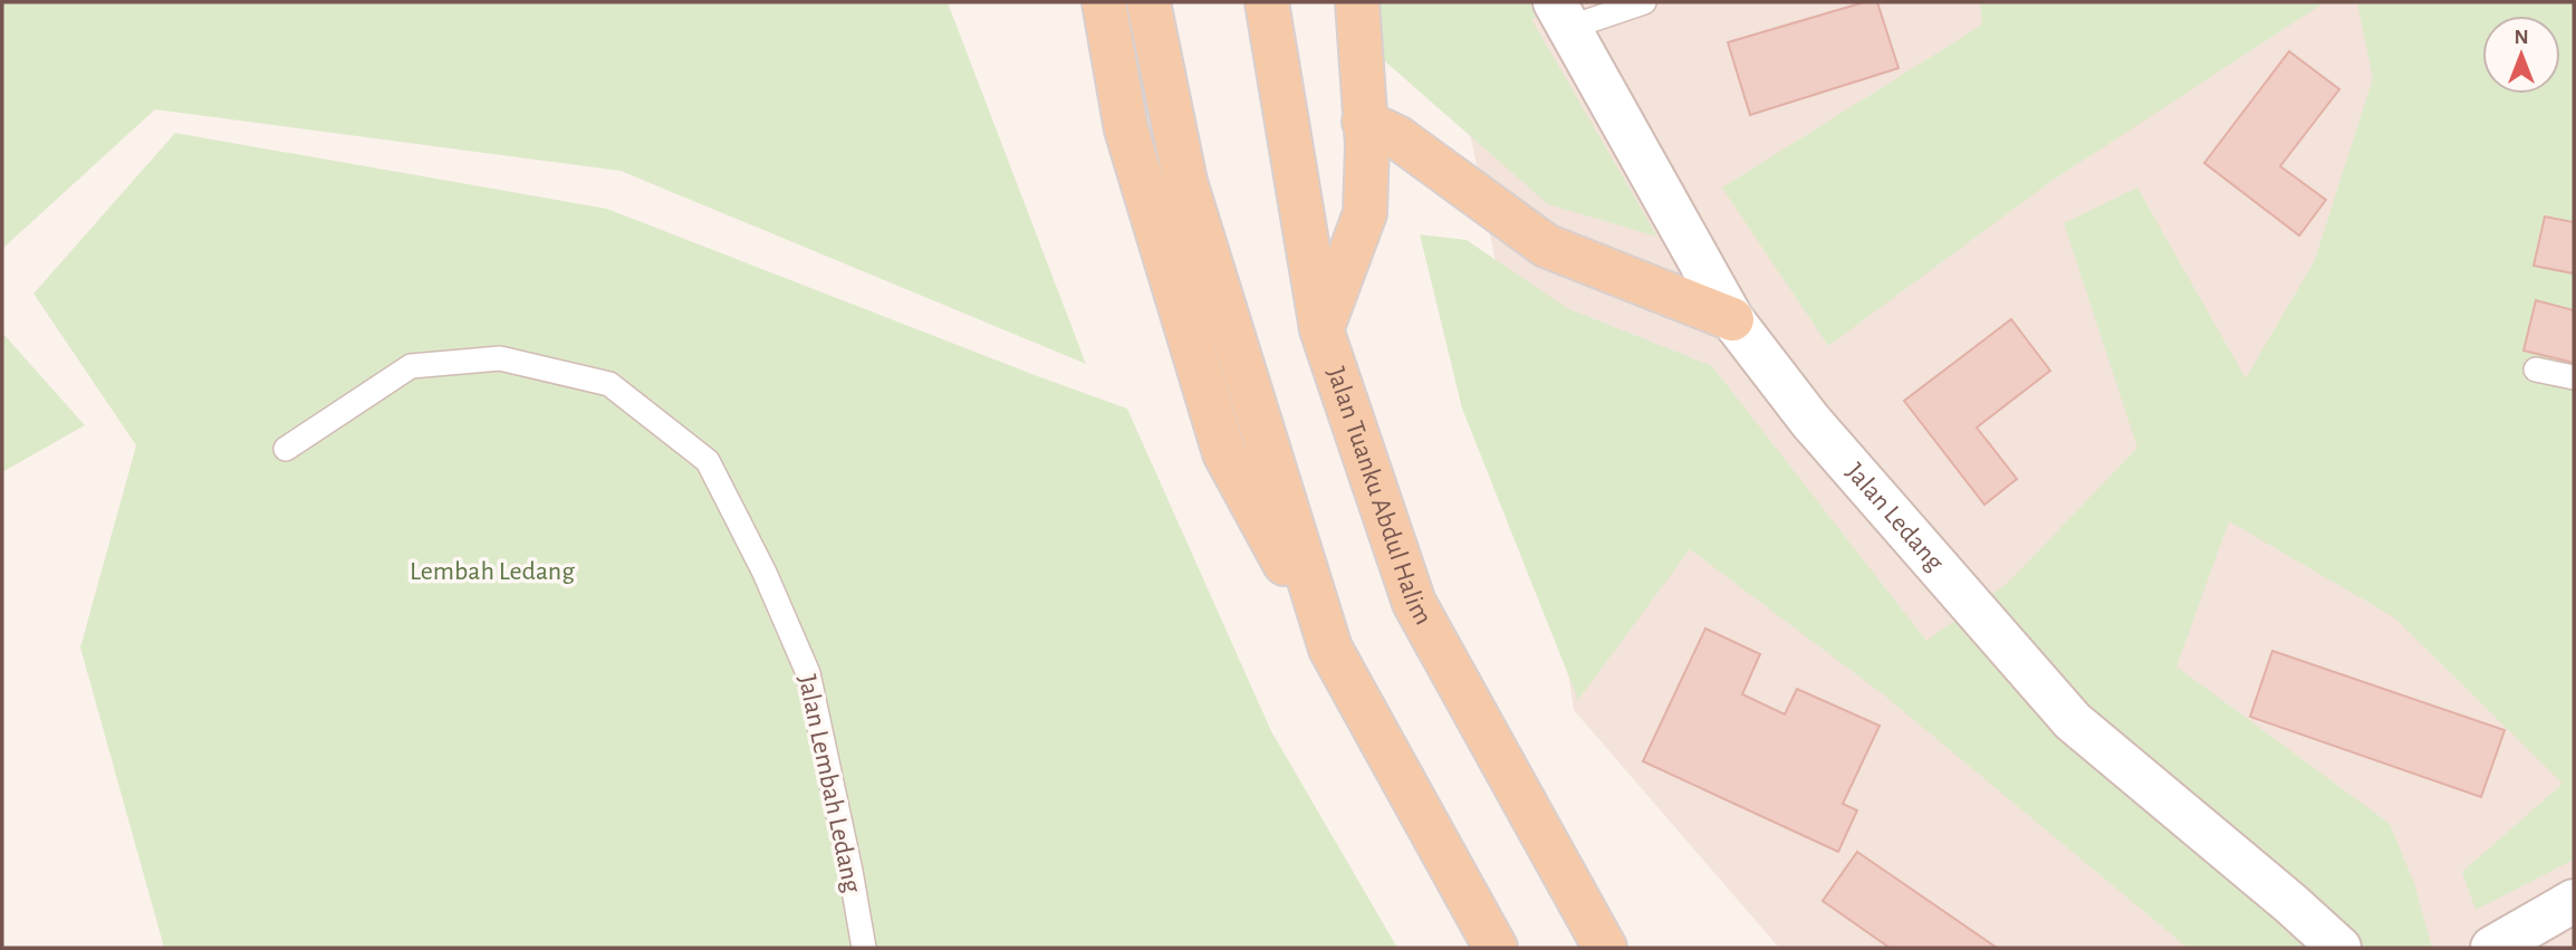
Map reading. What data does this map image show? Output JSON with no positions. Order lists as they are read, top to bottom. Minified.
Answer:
{"streets":{"main road":["Jalan Tuanku Abdul Halim"],"street":["Jalan Ledang"],"lane":["Jalan Lembah Ledang"]},"parks":["Lembah Ledang"],"north":"top"}
